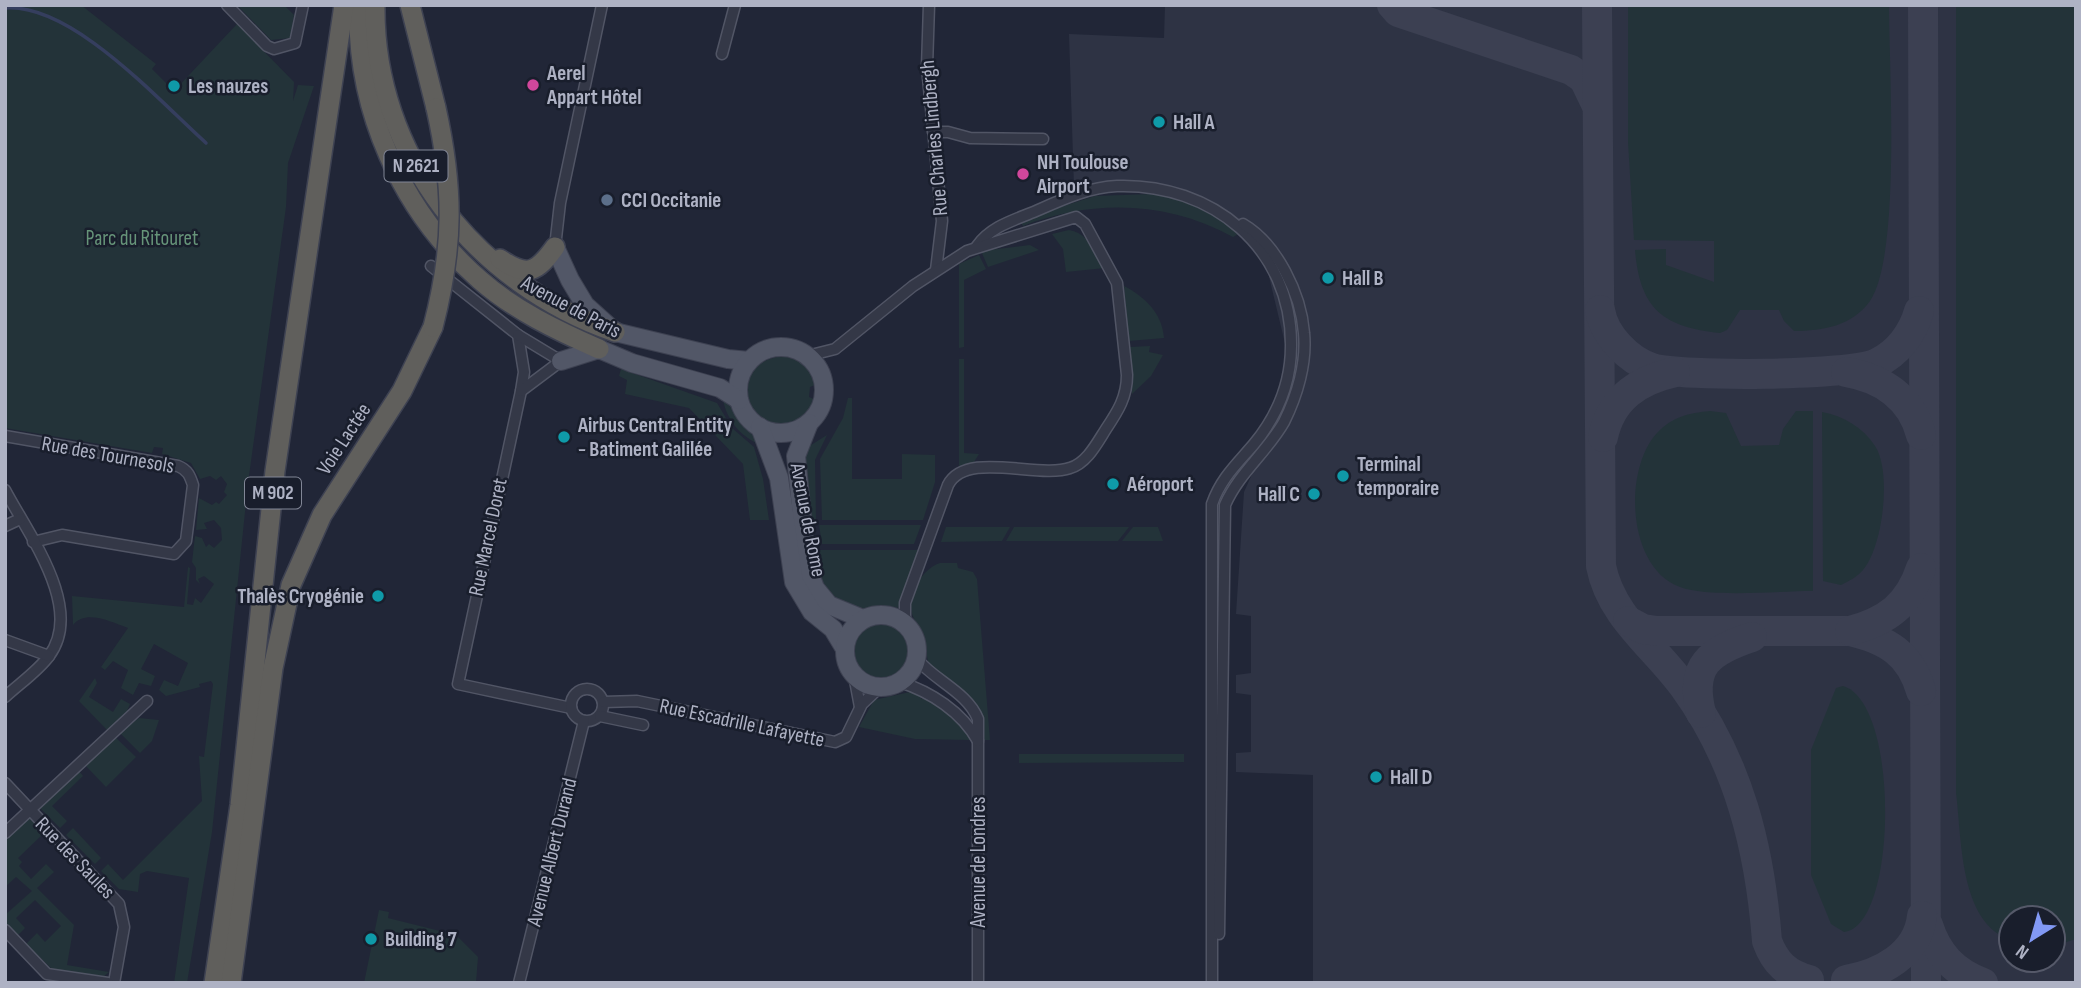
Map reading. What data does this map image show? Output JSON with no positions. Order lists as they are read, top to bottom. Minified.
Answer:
{"streets":{"highway":["N 2621","Avenue de Paris","Voie Lactée","M 902"],"main road":["Avenue de Rome"],"street":["Rue Charles Lindbergh","Rue des Tournesols","Rue Marcel Doret","Rue Escadrille Lafayette","Avenue Albert Durand","Rue des Saules","Avenue de Londres"]},"crossings":[["Avenue de Paris","Avenue de Rome"],["Avenue de Rome","Rue Escadrille Lafayette"],["Avenue de Rome","Avenue de Londres"],["Rue Marcel Doret","Rue Escadrille Lafayette"],["Rue Marcel Doret","Avenue Albert Durand"],["Rue Escadrille Lafayette","Avenue Albert Durand"],["Rue Escadrille Lafayette","Avenue de Londres"]],"parks":["Parc du Ritouret"],"places":["Aerel Appart Hôtel","Les nauzes","Hall A","NH Toulouse Airport","CCI Occitanie","Hall B","Airbus Central Entity - Batiment Galilée","Terminal temporaire","Aéroport","Hall C","Thalès Cryogénie","Hall D","Building 7"],"north":"bottom left"}
